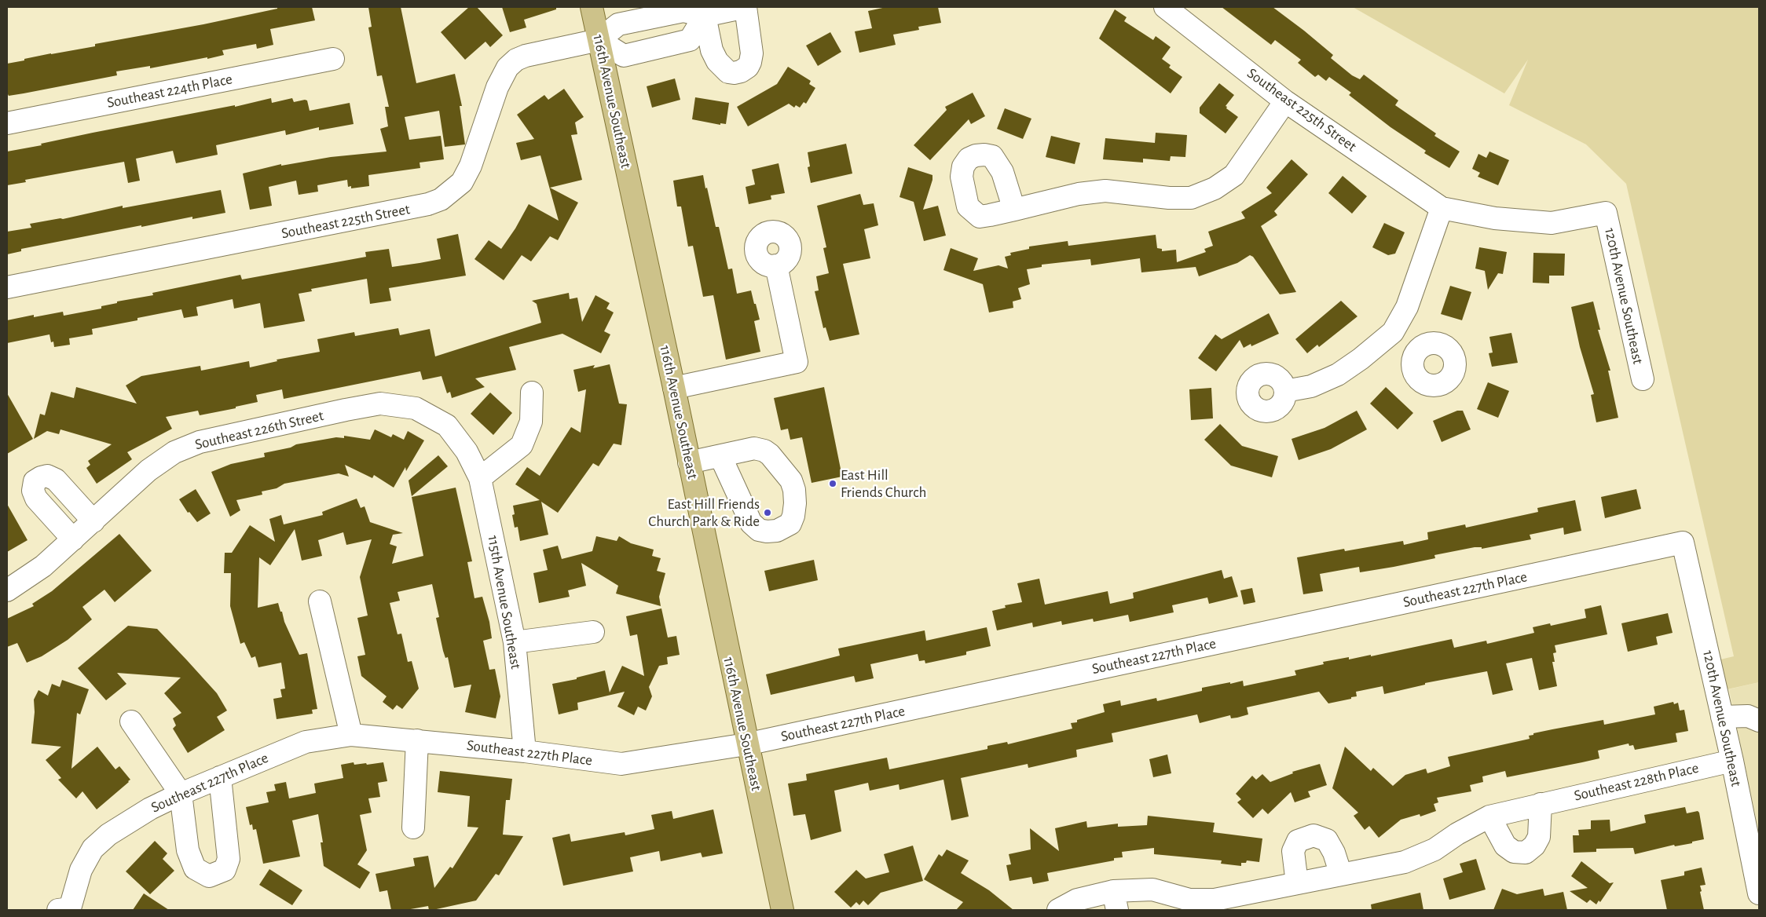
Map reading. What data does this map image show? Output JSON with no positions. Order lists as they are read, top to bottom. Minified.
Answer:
{"streets":{"main road":["116th Avenue Southeast"],"street":["Southeast 224th Place","Southeast 225th Street","120th Avenue Southeast","Southeast 226th Street","Southeast 227th Place","115th Avenue Southeast","Southeast 228th Place"]},"crossings":[["116th Avenue Southeast","Southeast 225th Street"],["116th Avenue Southeast","Southeast 227th Place"],["Southeast 225th Street","120th Avenue Southeast"],["120th Avenue Southeast","Southeast 227th Place"],["120th Avenue Southeast","Southeast 228th Place"],["Southeast 226th Street","115th Avenue Southeast"],["Southeast 227th Place","115th Avenue Southeast"]],"places":["East Hill Friends Church","East Hill Friends Church Park & Ride"]}
